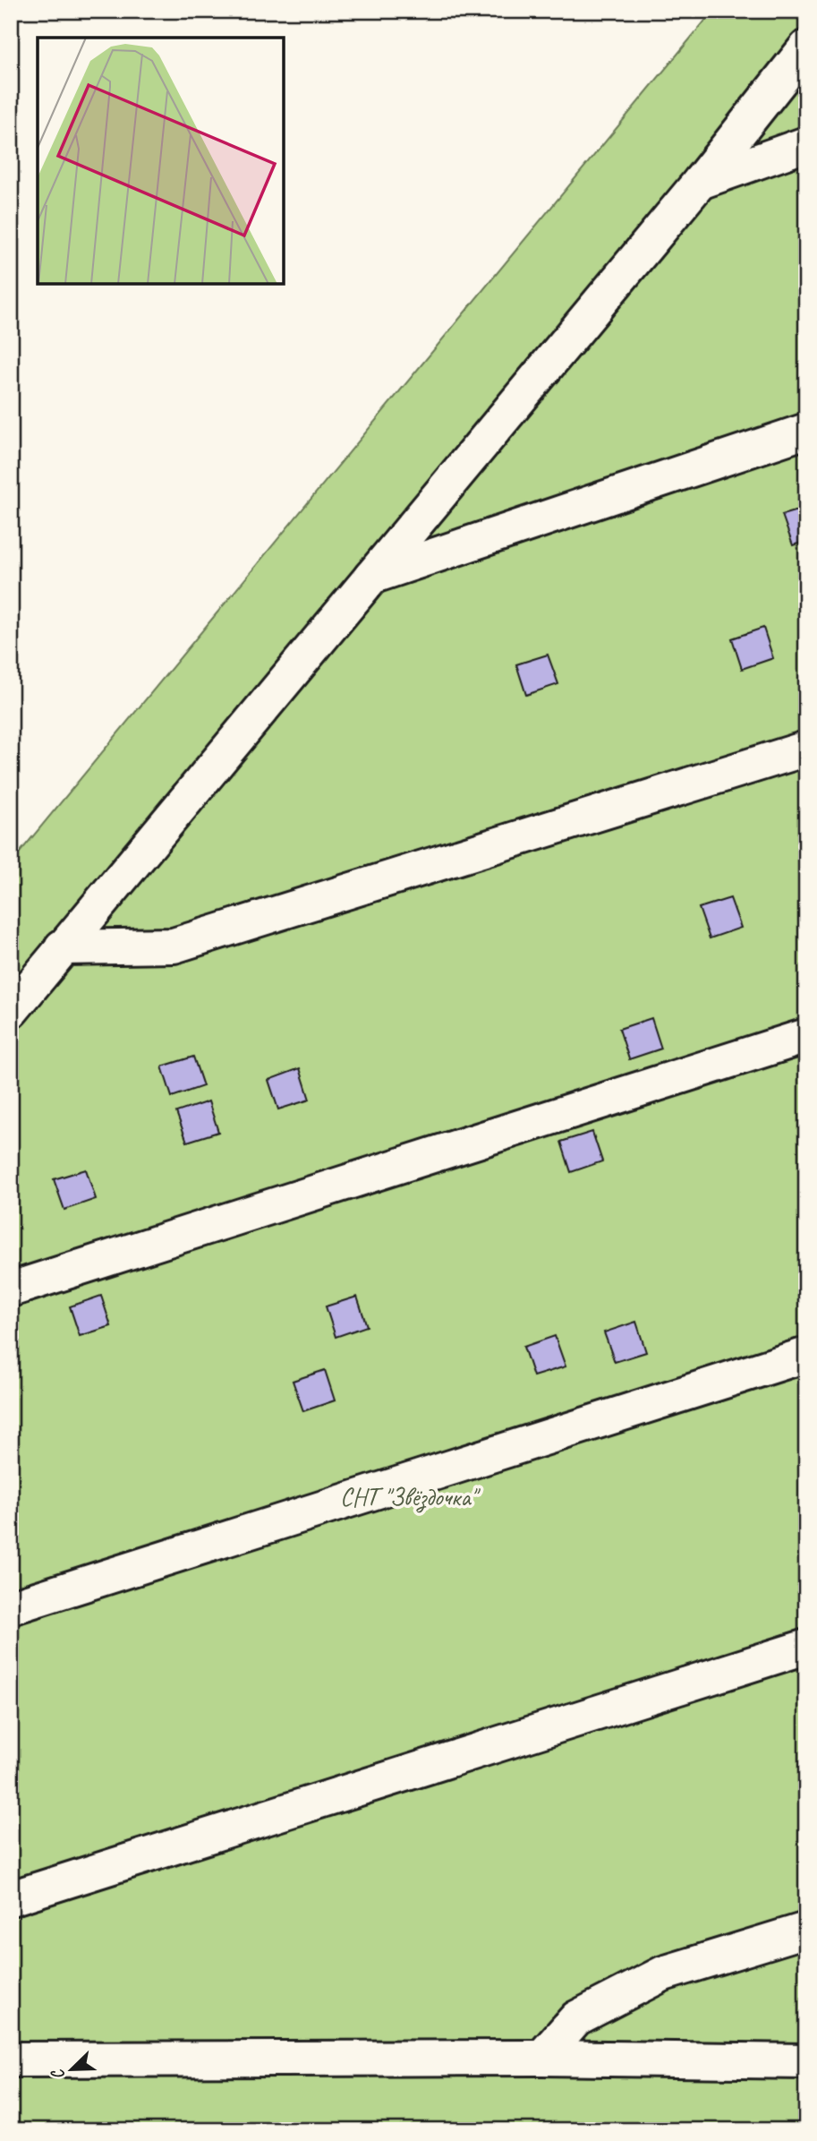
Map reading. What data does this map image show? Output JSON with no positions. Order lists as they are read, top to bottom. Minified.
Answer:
{"parks":["СНТ \"Звёздочка\""],"north":"bottom left"}
